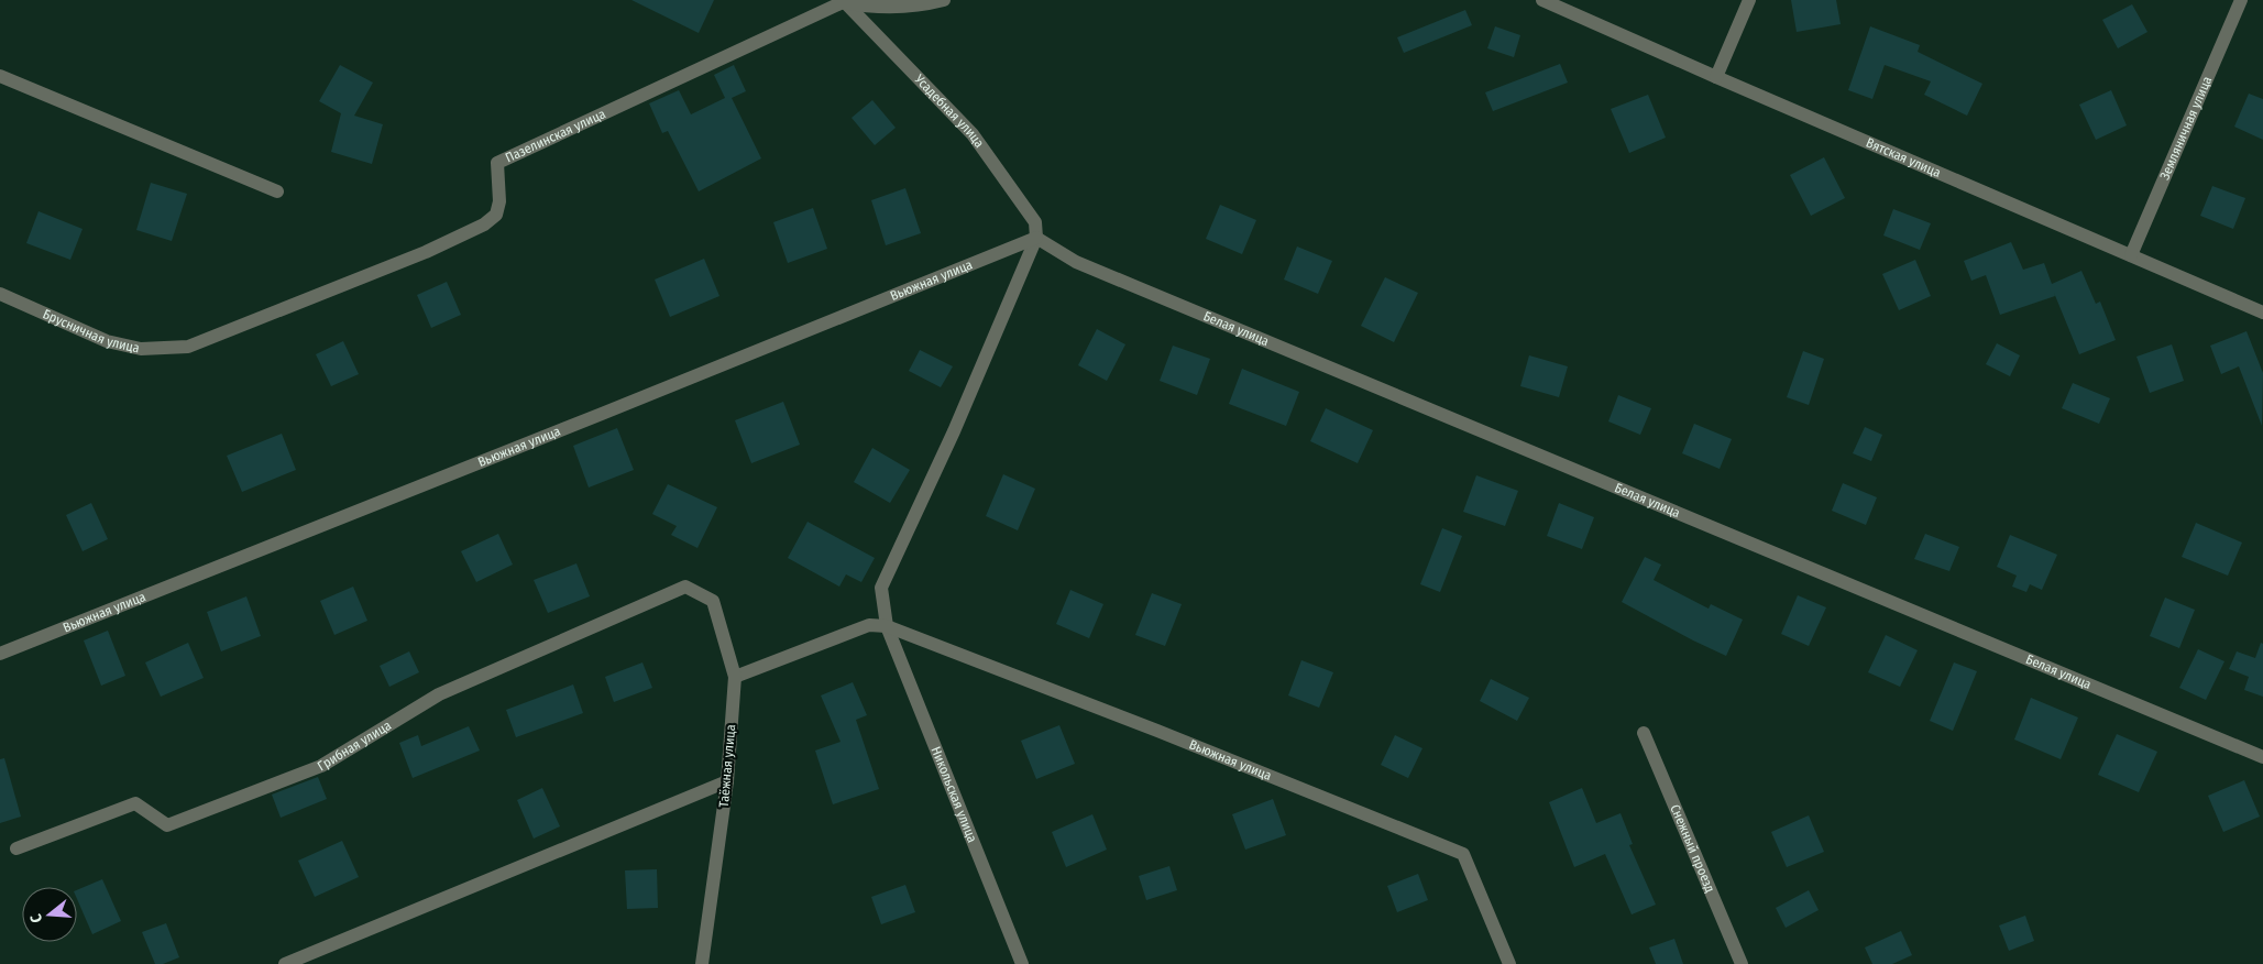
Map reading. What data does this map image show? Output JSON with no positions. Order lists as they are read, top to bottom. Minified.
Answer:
{"streets":{"street":["Усадебная улица","Земляничная улица","Пазелинская улица","Вятская улица","Вьюжная улица","Белая улица","Брусничная улица","Грибная улица","Таёжная улица","Никольская улица","Снежный проезд"]},"crossings":[["Усадебная улица","Пазелинская улица"],["Усадебная улица","Вьюжная улица"],["Усадебная улица","Белая улица"],["Усадебная улица","Никольская улица"],["Земляничная улица","Вятская улица"],["Пазелинская улица","Брусничная улица"],["Вьюжная улица","Белая улица"],["Вьюжная улица","Никольская улица"],["Белая улица","Никольская улица"],["Грибная улица","Таёжная улица"]],"north":"left"}
